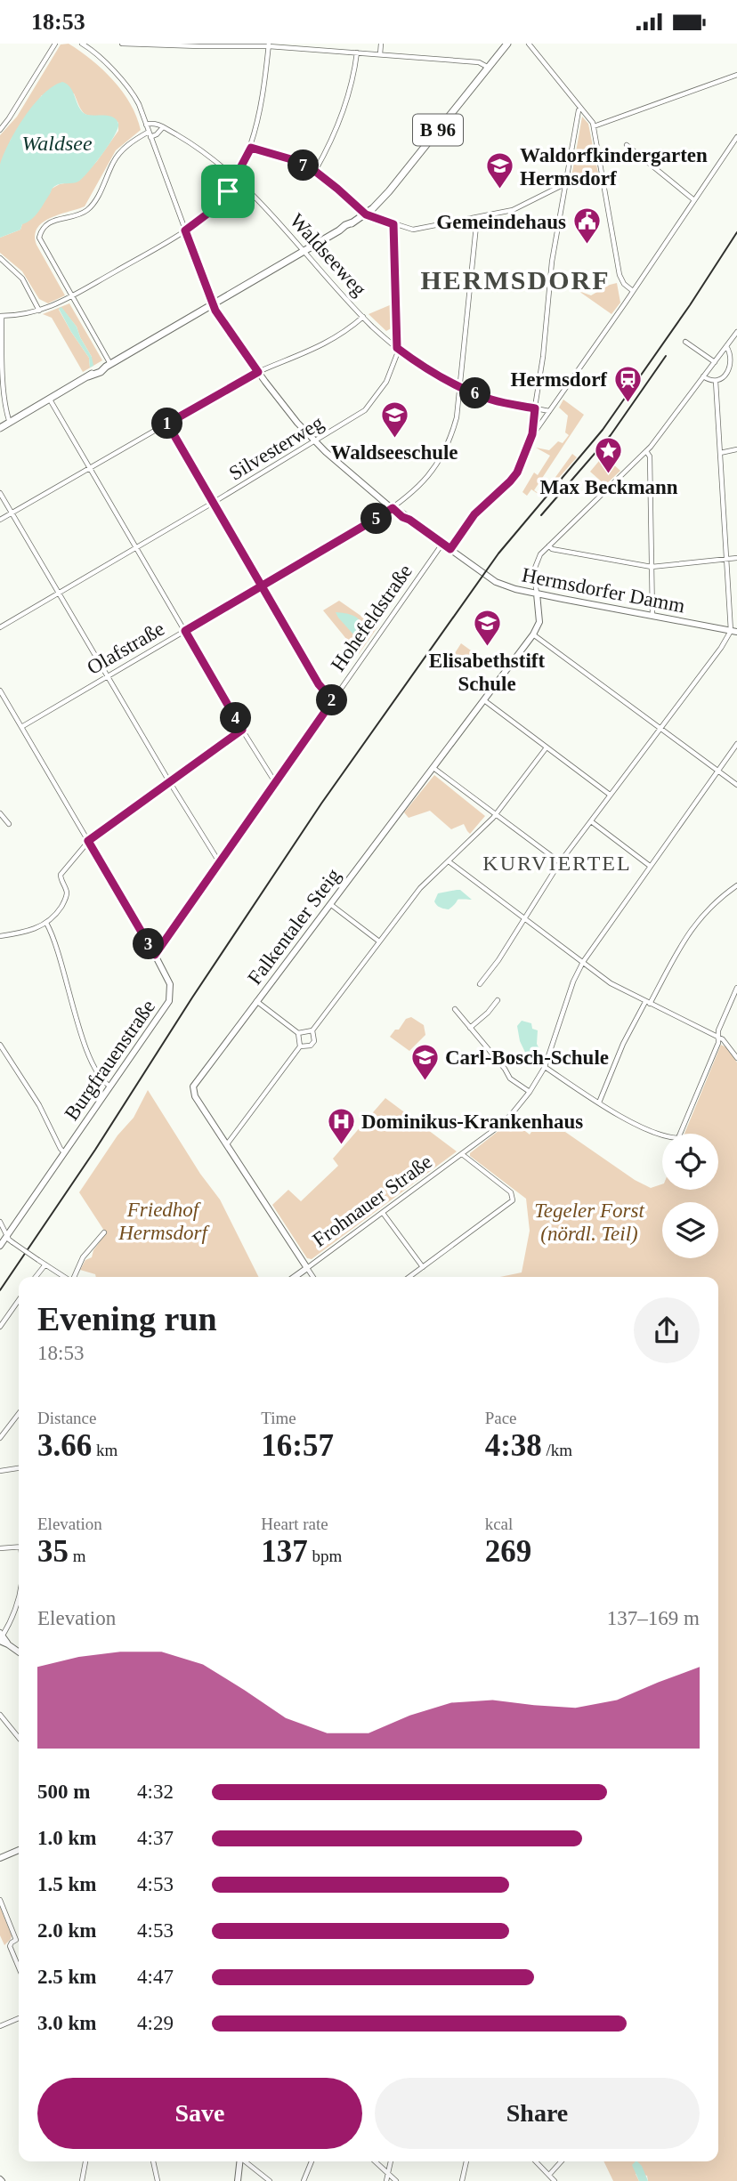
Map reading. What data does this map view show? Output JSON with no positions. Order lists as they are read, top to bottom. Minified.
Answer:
{"streets":{"main road":["B 96"],"street":["Waldseeweg","Silvesterweg","Hermsdorfer Damm","Hohefeldstraße","Olafstraße","Falkentaler Steig","Burgfrauenstraße","Frohnauer Straße"]},"crossings":[["B 96","Waldseeweg"],["B 96","Hermsdorfer Damm"],["Waldseeweg","Silvesterweg"],["Waldseeweg","Hermsdorfer Damm"],["Waldseeweg","Olafstraße"],["Silvesterweg","Hermsdorfer Damm"],["Hermsdorfer Damm","Hohefeldstraße"],["Hermsdorfer Damm","Olafstraße"],["Hermsdorfer Damm","Falkentaler Steig"],["Hohefeldstraße","Burgfrauenstraße"],["Olafstraße","Burgfrauenstraße"],["Falkentaler Steig","Frohnauer Straße"]],"districts":["HERMSDORF","KURVIERTEL"],"water":["Waldsee"],"parks":["Friedhof Hermsdorf","Tegeler Forst (nördl. Teil)"],"places":{"school or university":["Waldorfkindergarten Hermsdorf","Waldseeschule","Elisabethstift Schule","Carl-Bosch-Schule"],"public building":["Gemeindehaus"],"station":["Hermsdorf"],"place":["Max Beckmann"],"hospital":["Dominikus-Krankenhaus"]},"page":{"status":"18:53","pins":["7","6","1","5","2","4","3"],"heading":["Evening run","18:53"],"stats":[["Distance","3.66 km"],["Time","16:57"],["Pace","4:38 /km"],["Elevation","35 m"],["Heart rate","137 bpm"],["kcal","269"]],"chart":["Elevation","137–169 m"],"list":[{"name":"500 m","note":"4:32"},{"name":"1.0 km","note":"4:37"},{"name":"1.5 km","note":"4:53"},{"name":"2.0 km","note":"4:53"},{"name":"2.5 km","note":"4:47"},{"name":"3.0 km","note":"4:29"}],"buttons":["Save","Share"]}}
